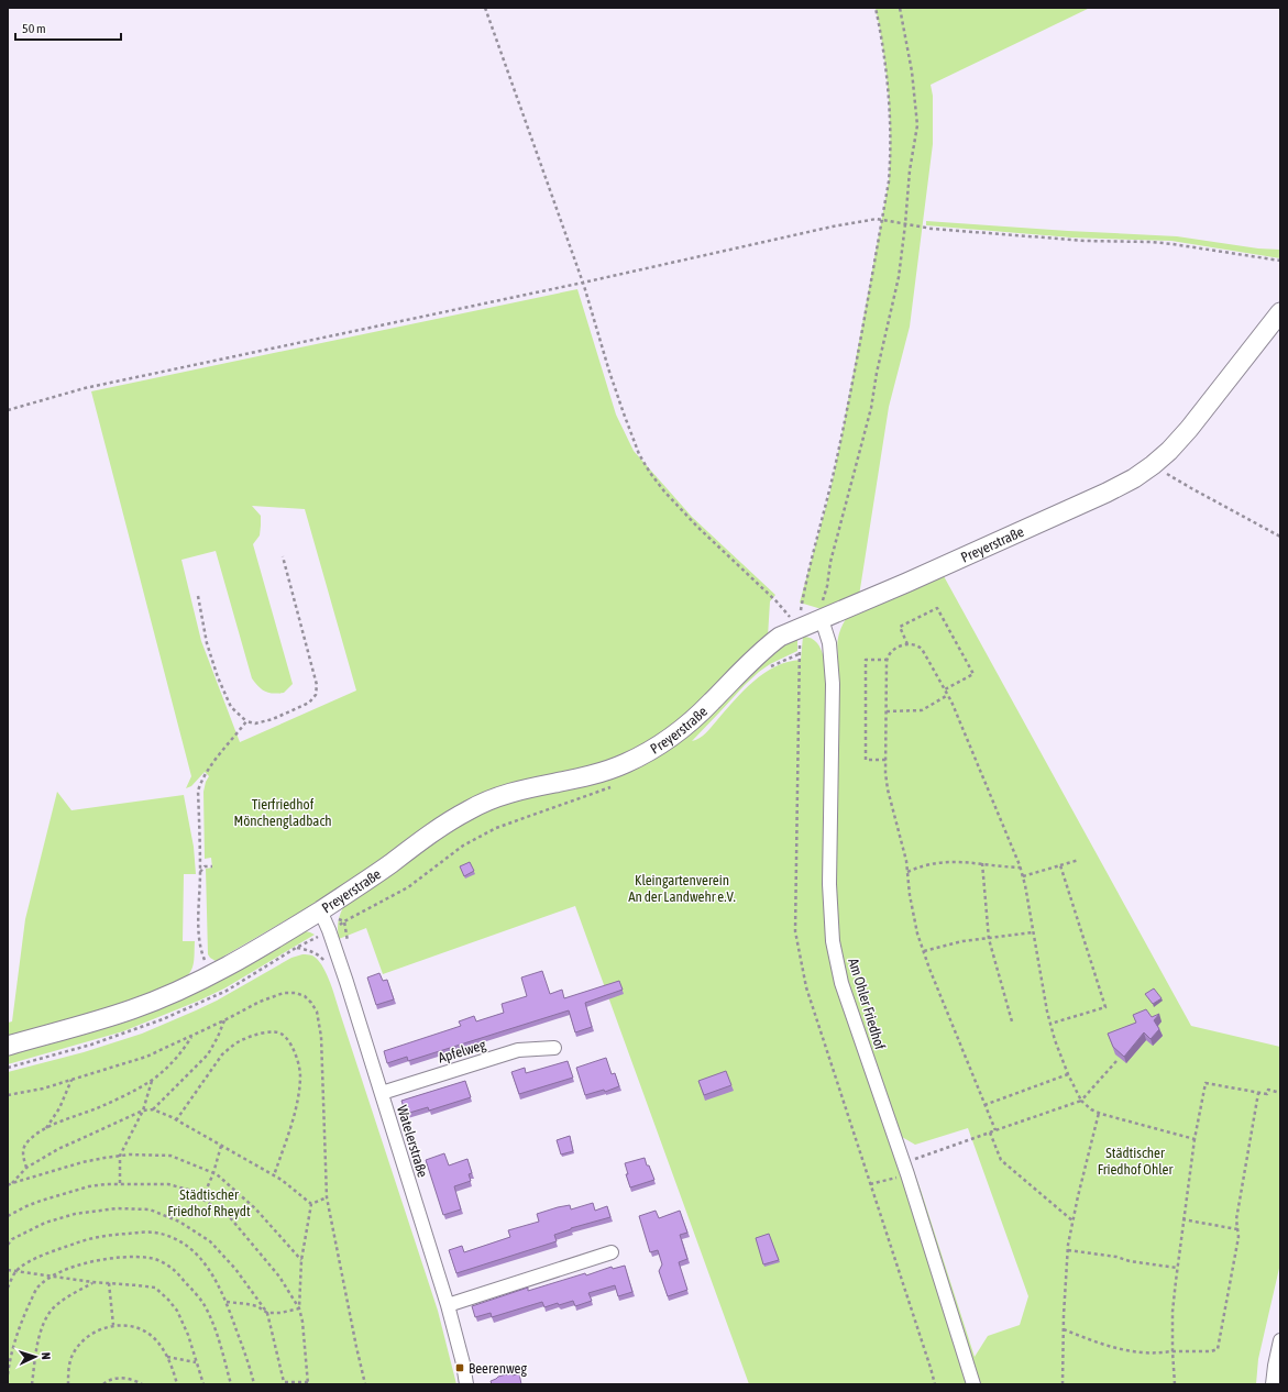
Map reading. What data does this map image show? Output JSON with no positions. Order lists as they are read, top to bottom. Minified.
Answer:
{"streets":{"main road":["Preyerstraße"],"street":["Am Ohler Friedhof","Apfelweg","Watelerstraße"]},"crossings":[["Preyerstraße","Am Ohler Friedhof"],["Preyerstraße","Watelerstraße"],["Apfelweg","Watelerstraße"]],"parks":["Tierfriedhof Mönchengladbach","Kleingartenverein An der Landwehr e.V.","Städtischer Friedhof Ohler","Städtischer Friedhof Rheydt"],"places":{"transit":["Beerenweg"]},"scale_bar":"50 m","north":"right"}
